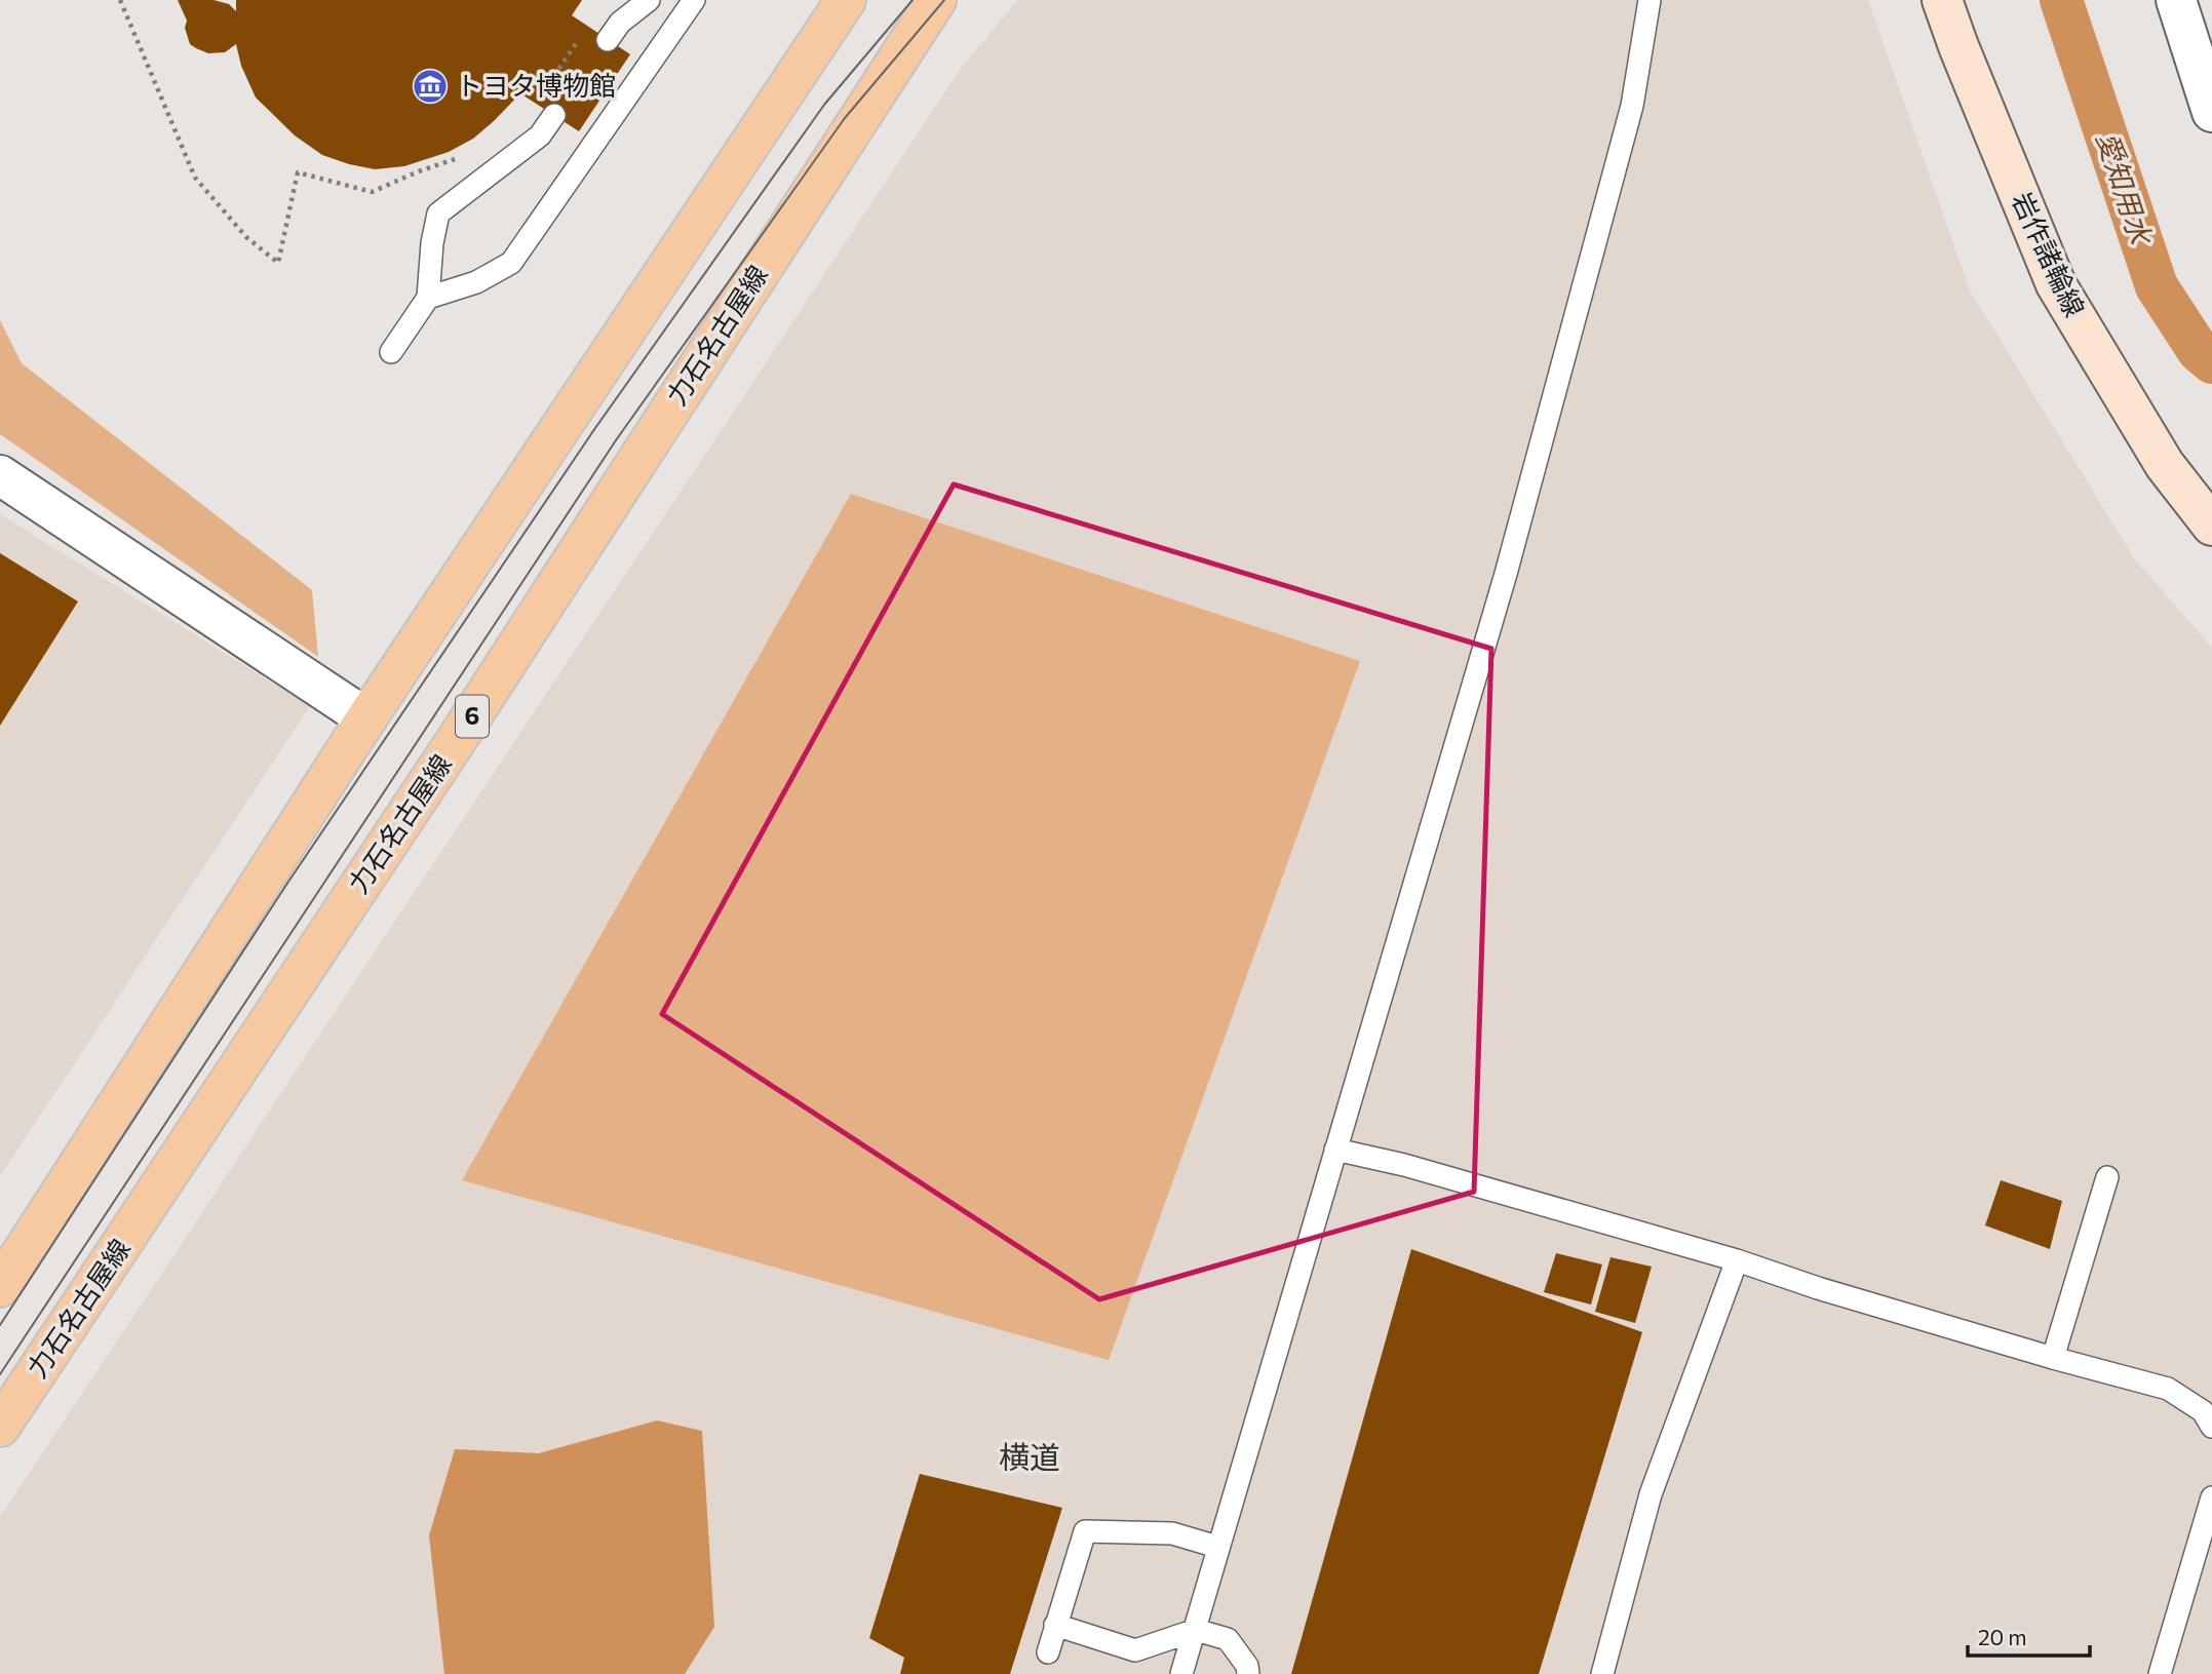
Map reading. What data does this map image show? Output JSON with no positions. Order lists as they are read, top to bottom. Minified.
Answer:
{"streets":{"main road":["岩作諸輪線","力石名古屋線","6"]},"districts":["横道"],"water":["愛知用水"],"places":{"museum":["トヨタ博物館"]},"scale_bar":"20 m"}
